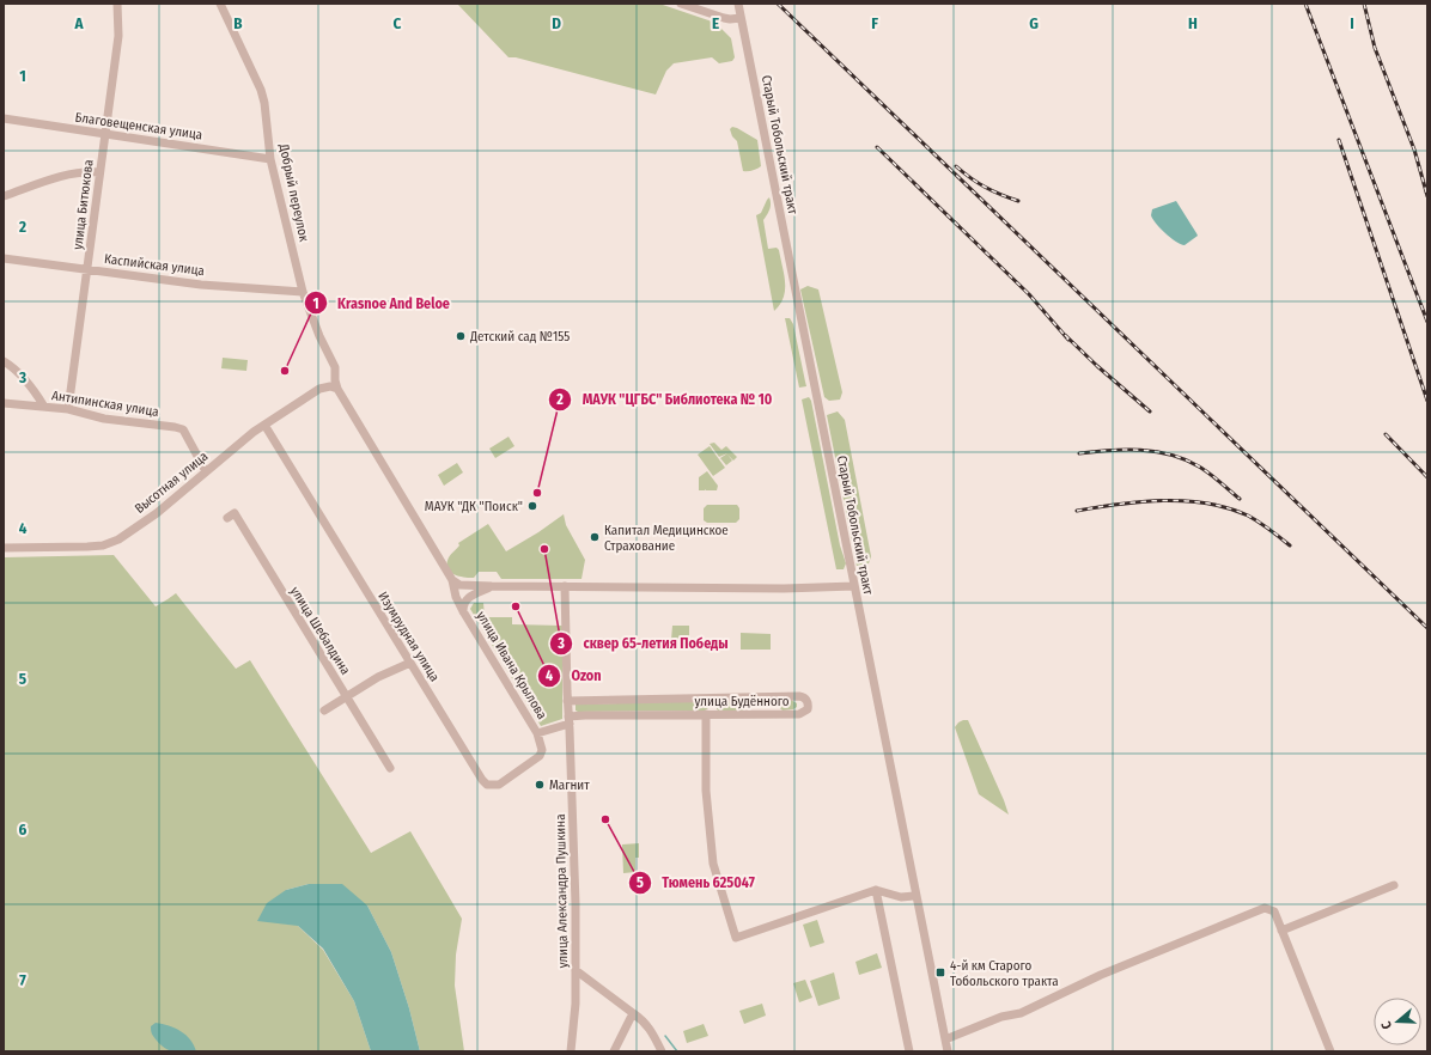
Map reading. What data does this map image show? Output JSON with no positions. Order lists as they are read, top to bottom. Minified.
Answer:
{"streets":{"street":["Благовещенская улица","Старый Тобольский тракт","Добрый переулок","улица Битюкова","Каспийская улица","Антипинская улица","Высотная улица","улица Шебалдина","Изумрудная улица","улица Ивана Крылова","улица Будённого","улица Александра Пушкина"]},"crossings":[["Благовещенская улица","Добрый переулок"],["Благовещенская улица","улица Битюкова"],["Добрый переулок","Каспийская улица"],["Добрый переулок","Высотная улица"],["Добрый переулок","улица Ивана Крылова"],["улица Битюкова","Каспийская улица"],["улица Битюкова","Антипинская улица"],["Антипинская улица","Высотная улица"],["Высотная улица","Изумрудная улица"],["Высотная улица","улица Ивана Крылова"],["Изумрудная улица","улица Ивана Крылова"],["Изумрудная улица","улица Будённого"],["улица Ивана Крылова","улица Будённого"],["улица Будённого","улица Александра Пушкина"]],"places":{"other":["Детский сад №155","Krasnoe And Beloe","МАУК \"ЦГБС\" Библиотека № 10","МАУК \"ДК \"Поиск\"","Капитал Медицинское Страхование","сквер 65-летия Победы","Ozon","Магнит","Тюмень 625047"],"transit":["4-й км Старого Тобольского тракта"]},"north":"left","grid":{"columns":["A","B","C","D","E","F","G","H","I"],"rows":["1","2","3","4","5","6","7"]}}
